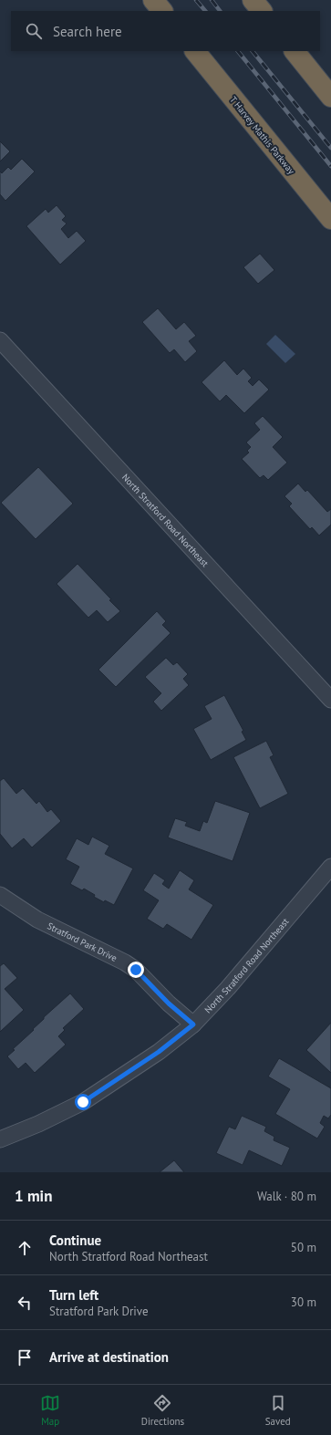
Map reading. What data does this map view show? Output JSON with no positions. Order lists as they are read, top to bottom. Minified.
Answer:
{"streets":{"highway":["T Harvey Mathis Parkway"],"street":["North Stratford Road Northeast","Stratford Park Drive"]},"crossings":[["North Stratford Road Northeast","Stratford Park Drive"]],"page":{"search":"Search here","heading":["1 min","Walk · 80 m"],"list":[["Continue","North Stratford Road Northeast","50 m"],["Turn left","Stratford Park Drive","30 m"],"Arrive at destination"],"nav":["Map","Directions","Saved"]}}
